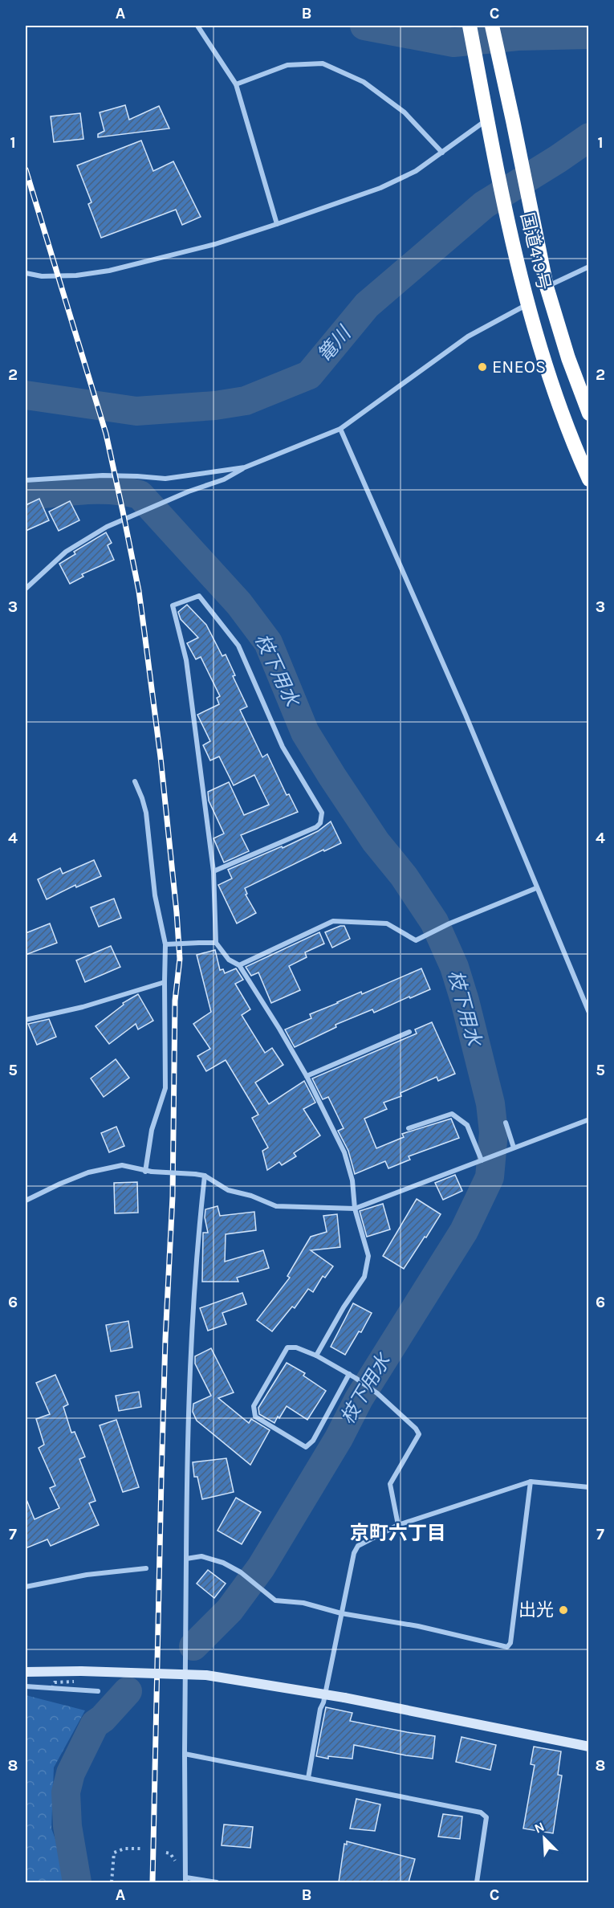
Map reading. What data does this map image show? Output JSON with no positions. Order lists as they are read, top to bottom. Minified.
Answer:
{"streets":{"highway":["国道419号"]},"districts":["京町六丁目"],"water":["篭川","枝下用水"],"places":["ENEOS","出光"],"north":"top left","grid":{"columns":["A","B","C"],"rows":["1","2","3","4","5","6","7","8"]}}
